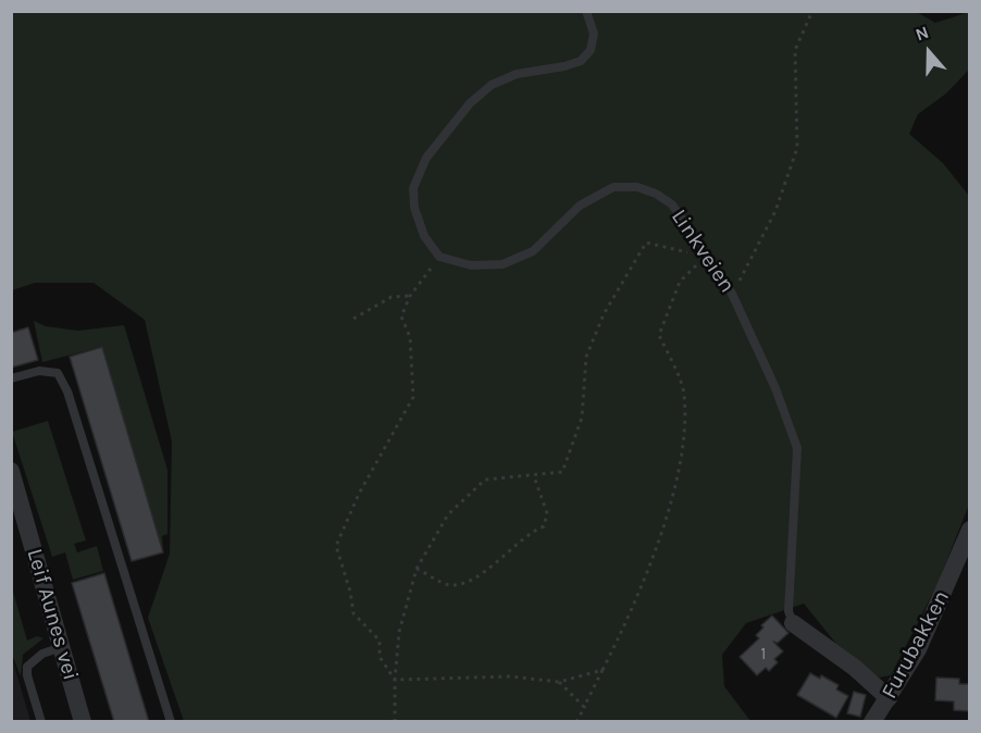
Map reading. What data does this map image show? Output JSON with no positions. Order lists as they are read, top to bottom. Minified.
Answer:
{"streets":{"street":["Linkveien","Leif Aunes vei","Furubakken"]},"crossings":[["Linkveien","Furubakken"]],"house_numbers":["1"],"north":"top"}
